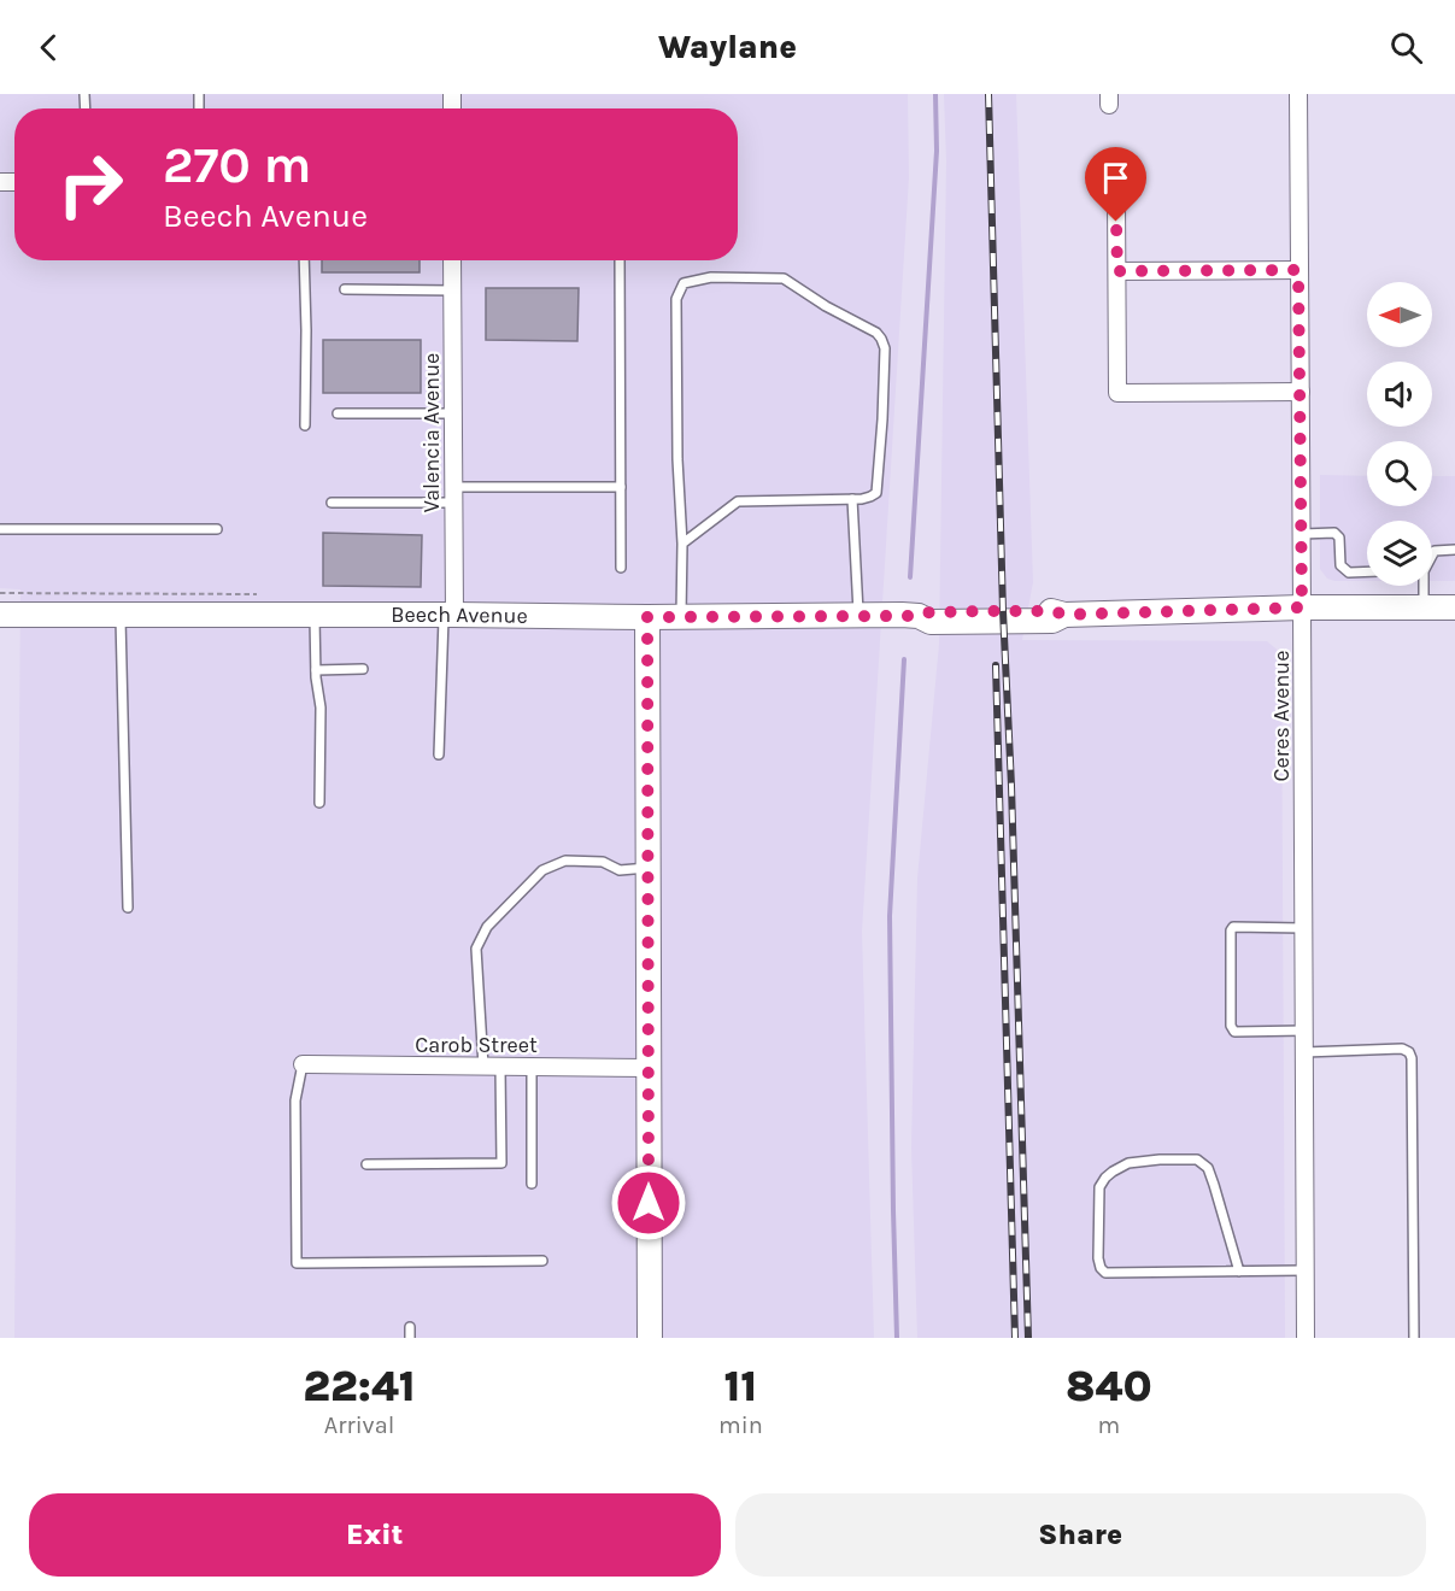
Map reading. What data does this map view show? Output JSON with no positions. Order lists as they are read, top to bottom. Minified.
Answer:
{"streets":{"main road":["Beech Avenue"],"street":["Valencia Avenue","Ceres Avenue","Carob Street"]},"crossings":[["Valencia Avenue","Beech Avenue"],["Beech Avenue","Ceres Avenue"]],"north":"left","page":{"header":"Waylane","turn":["270 m","Beech Avenue"],"eta":["22:41","Arrival","11","min","840","m"],"buttons":["Exit","Share"]}}
